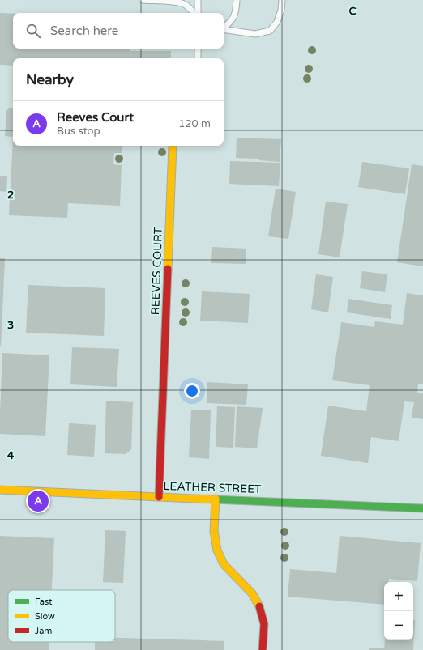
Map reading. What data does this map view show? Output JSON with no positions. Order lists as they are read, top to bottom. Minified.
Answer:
{"streets":{"street":["REEVES COURT","LEATHER STREET"]},"crossings":[["REEVES COURT","LEATHER STREET"]],"legend":["Fast","Slow","Jam"],"page":{"search":"Search here","heading":"Nearby","list":[{"mark":"A","name":"Reeves Court","note":"Bus stop","value":"120 m"}],"pins":"A","map_buttons":["+","−"]},"grid":{"columns":["C"],"rows":["2","3","4"]}}
